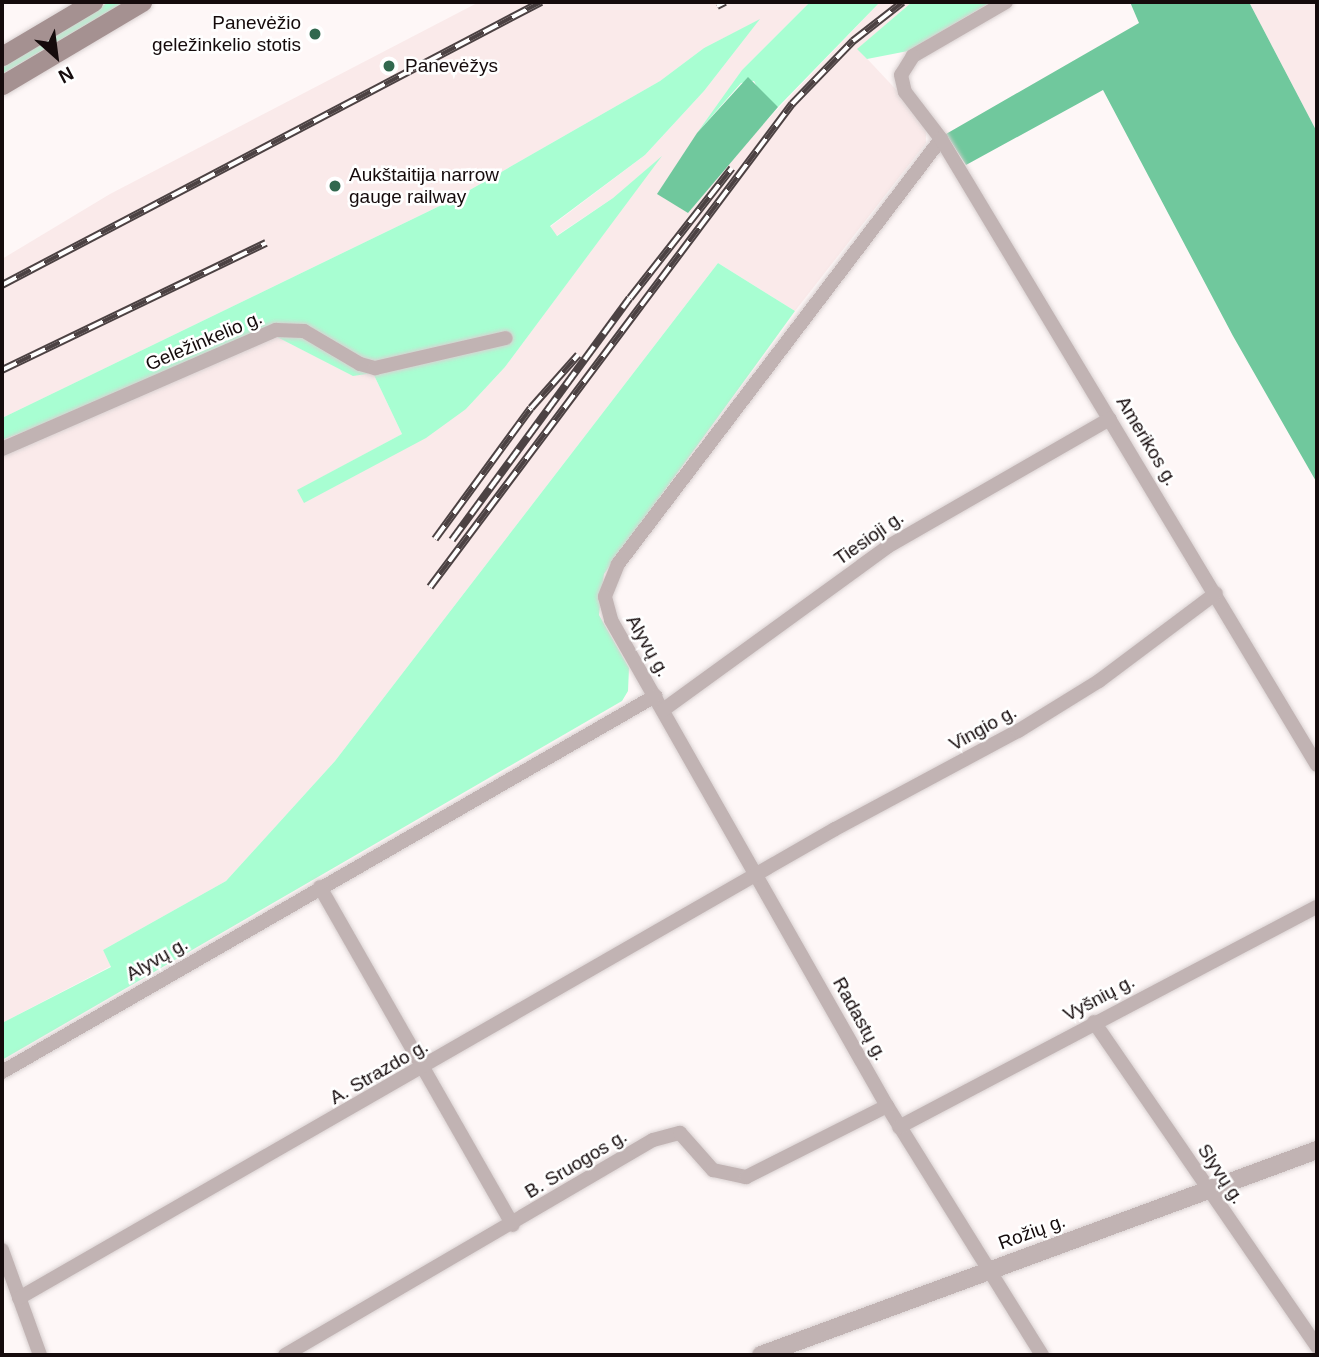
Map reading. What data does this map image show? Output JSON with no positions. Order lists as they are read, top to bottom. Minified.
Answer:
{"streets":{"street":["Geležinkelio g.","Amerikos g.","Tiesioji g.","Alyvų g.","Vingio g.","Vyšnių g.","Radastų g.","A. Strazdo g.","B. Sruogos g.","Slyvų g.","Rožių g."]},"crossings":[["Amerikos g.","Tiesioji g."],["Amerikos g.","Alyvų g."],["Amerikos g.","Vingio g."],["Tiesioji g.","Radastų g."],["Alyvų g.","Radastų g."],["Vingio g.","Radastų g."],["Vingio g.","A. Strazdo g."],["Vyšnių g.","Radastų g."],["Vyšnių g.","Slyvų g."],["Radastų g.","A. Strazdo g."],["Radastų g.","B. Sruogos g."],["Radastų g.","Rožių g."],["Slyvų g.","Rožių g."]],"places":["Panevėžio geležinkelio stotis","Panevėžys","Aukštaitija narrow gauge railway"],"north":"bottom right"}
